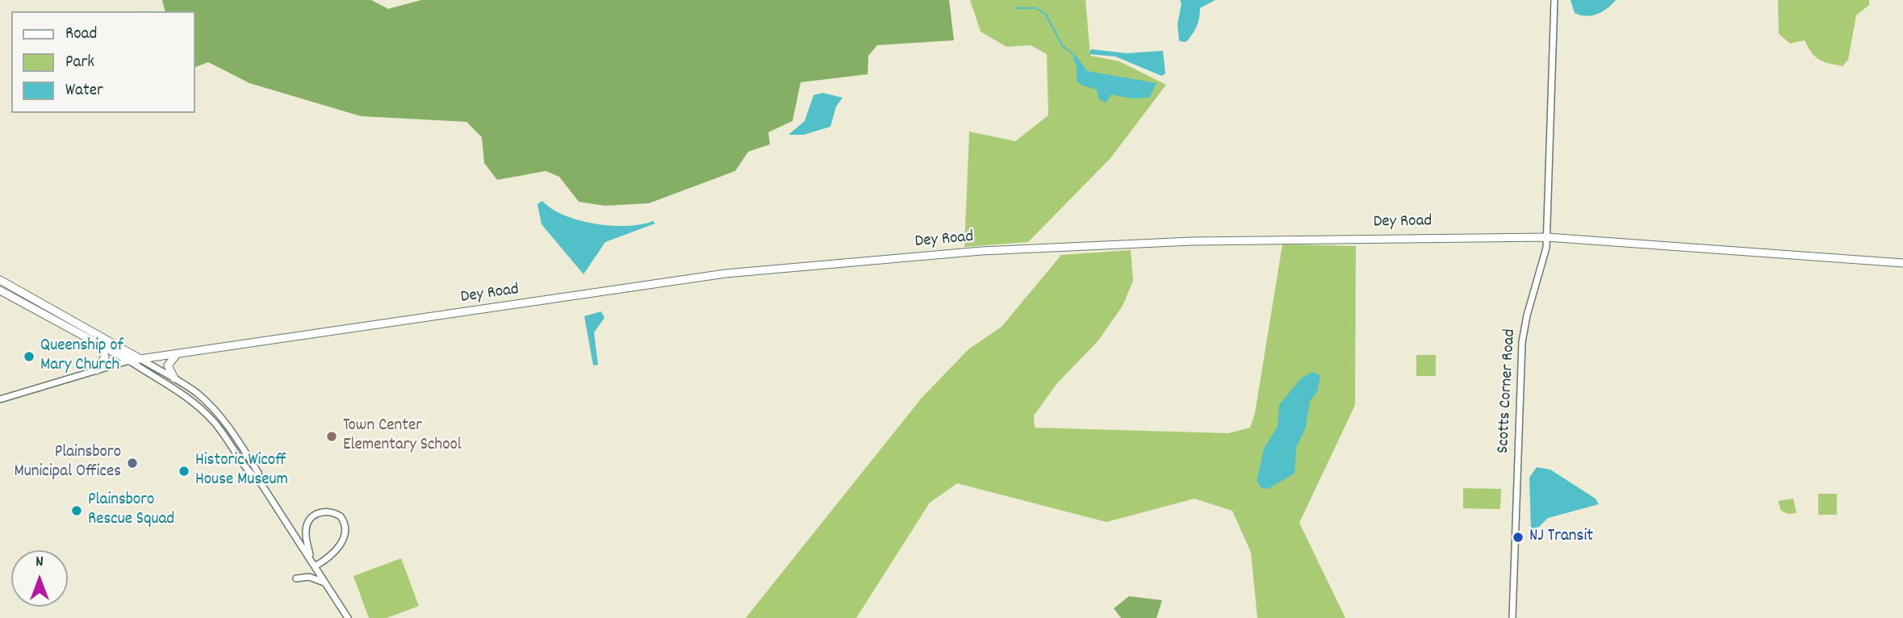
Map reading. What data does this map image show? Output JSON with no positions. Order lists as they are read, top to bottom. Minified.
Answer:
{"streets":{"main road":["Dey Road"],"street":["Scotts Corner Road"]},"crossings":[["Dey Road","Scotts Corner Road"]],"places":["Queenship of Mary Church","Town Center Elementary School","Plainsboro Municipal Offices","Historic Wicoff House Museum","Plainsboro Rescue Squad","NJ Transit"],"legend":["Road","Park","Water"],"north":"top"}
